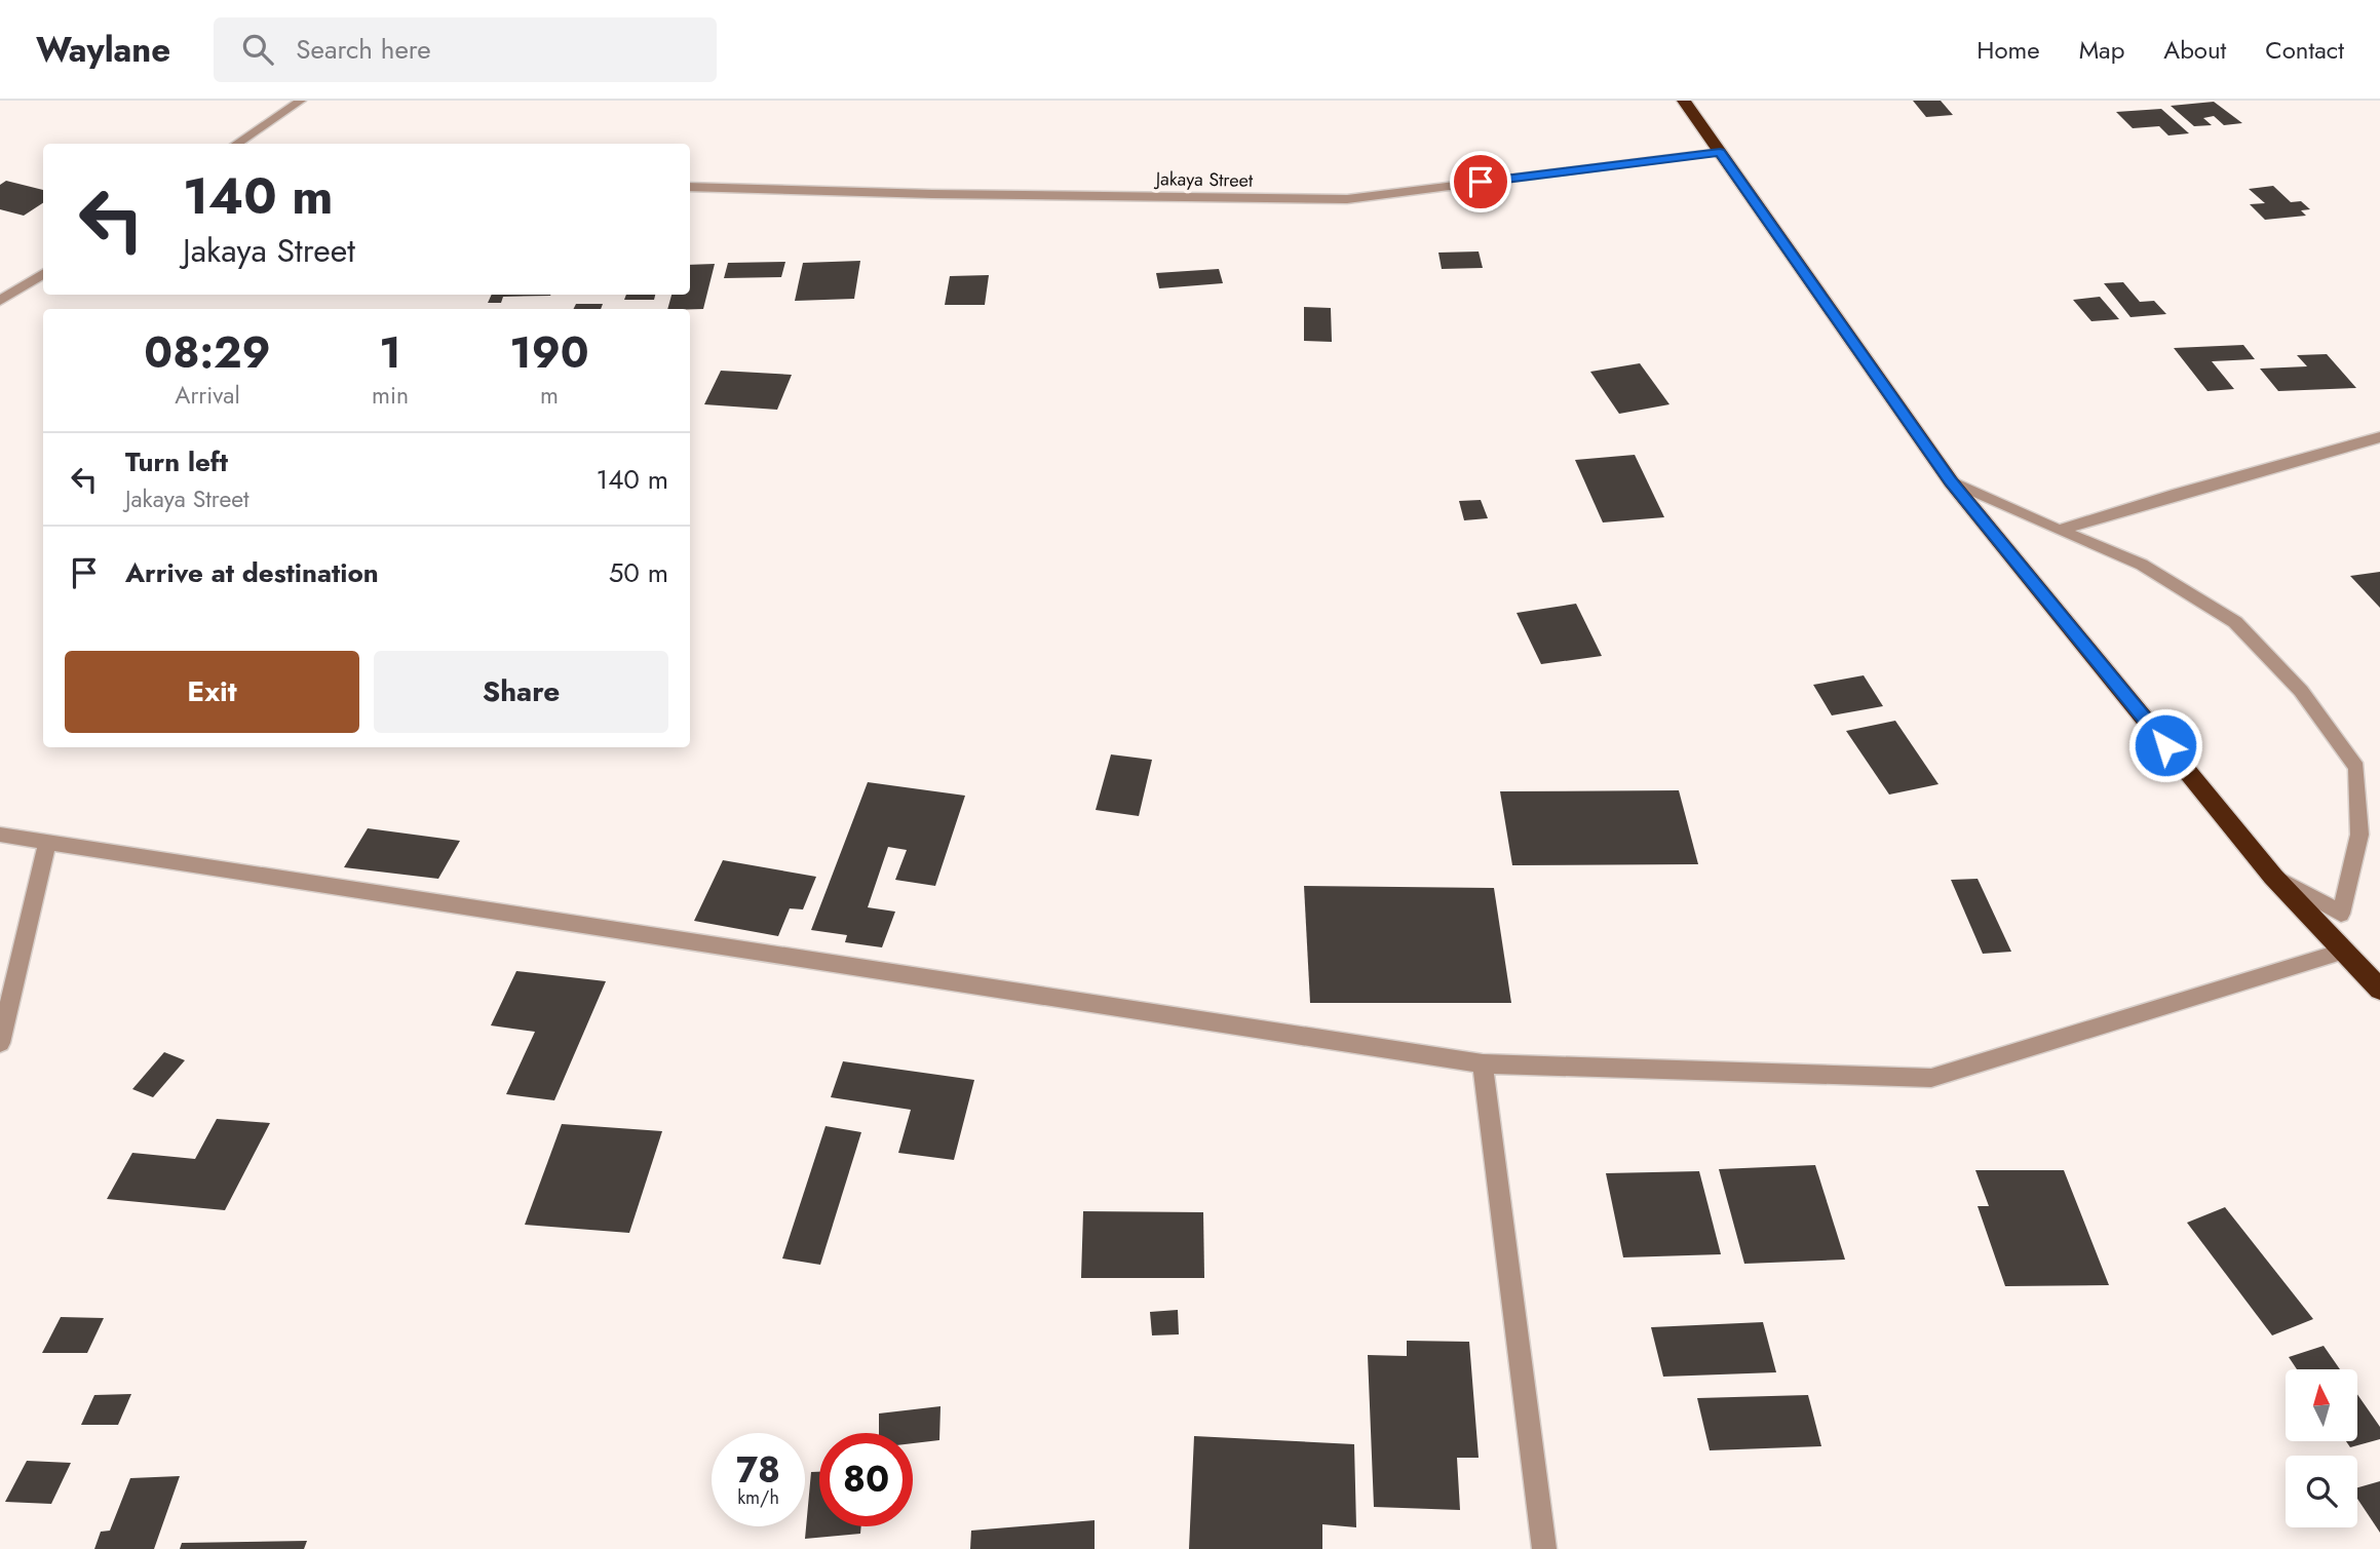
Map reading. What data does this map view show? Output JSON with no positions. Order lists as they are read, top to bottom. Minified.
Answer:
{"streets":{"street":["Jakaya Street"]},"north":"top","page":{"header":"Waylane","search":"Search here","nav":["Home","Map","About","Contact"],"turn":["140 m","Jakaya Street"],"eta":["08:29","Arrival","1","min","190","m"],"list":[{"name":"Turn left","note":"Jakaya Street","value":"140 m"},{"name":"Arrive at destination","value":"50 m"}],"buttons":["Exit","Share"],"speed":"78 km/h","limit":"80"}}
